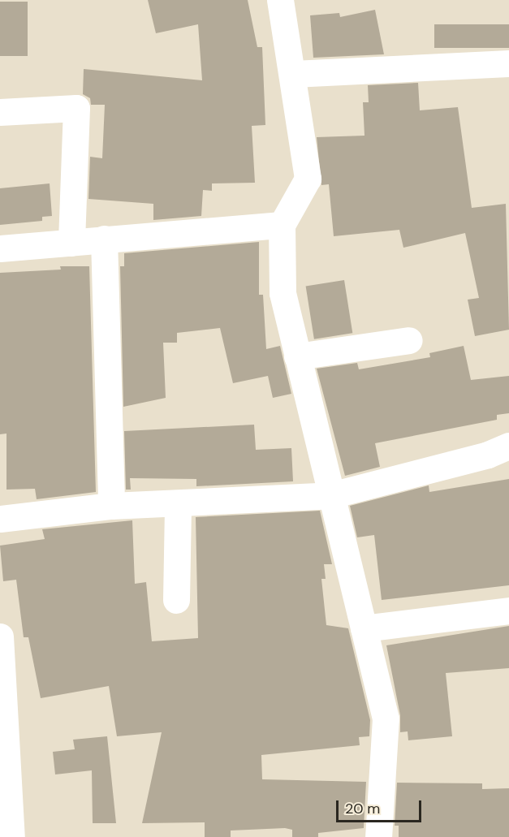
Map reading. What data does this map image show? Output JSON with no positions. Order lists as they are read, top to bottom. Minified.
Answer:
{"scale_bar":"20 m"}
